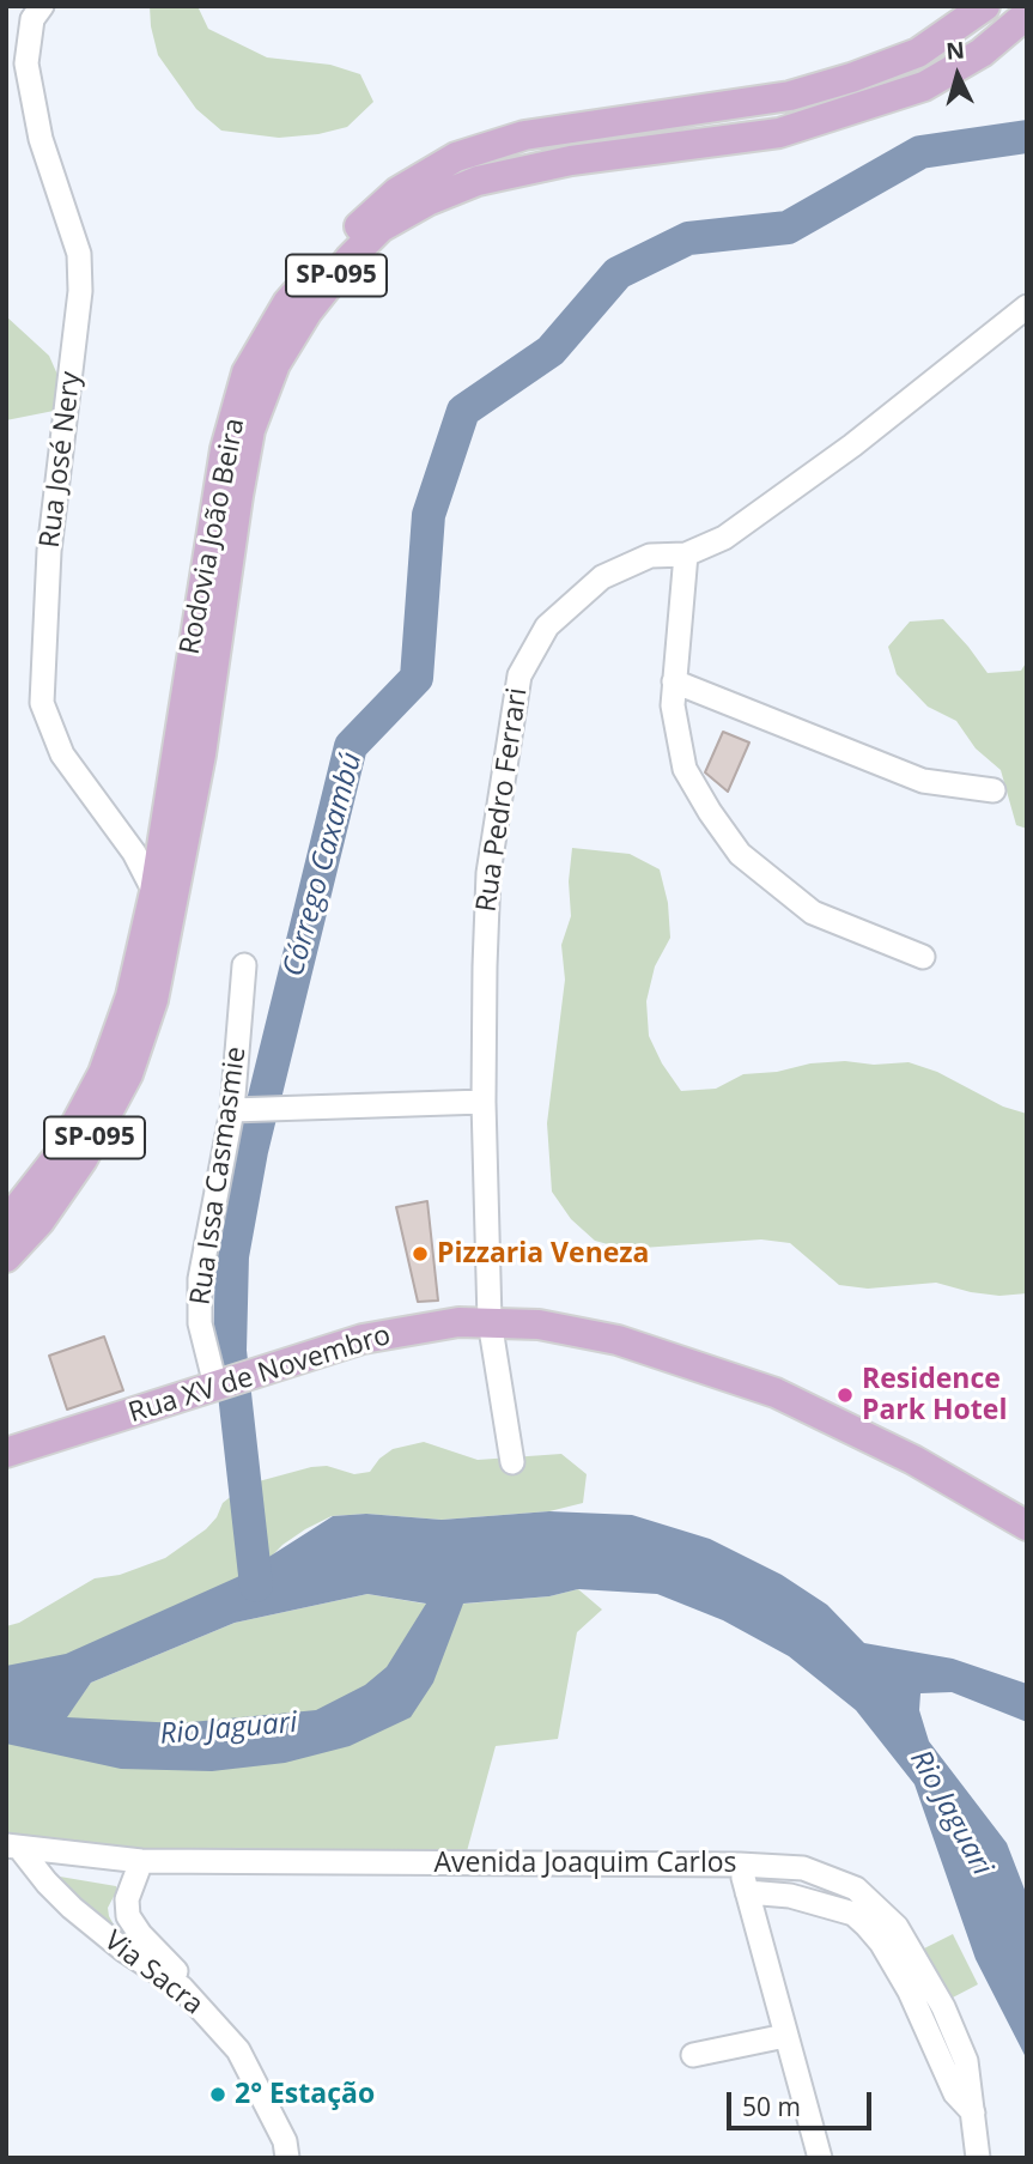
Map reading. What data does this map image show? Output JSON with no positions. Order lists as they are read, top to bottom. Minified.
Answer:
{"streets":{"main road":["SP-095","Rodovia João Beira","Rua XV de Novembro"],"street":["Rua José Nery","Rua Pedro Ferrari","Rua Issa Casmasmie","Avenida Joaquim Carlos","Via Sacra"]},"crossings":[["Rua José Nery","Rodovia João Beira"],["Rua Pedro Ferrari","Rua XV de Novembro"],["Rua Issa Casmasmie","Rua XV de Novembro"],["Avenida Joaquim Carlos","Via Sacra"]],"water":["Córrego Caxambú","Rio Jaguari"],"places":["Pizzaria Veneza","Residence Park Hotel","2° Estação"],"scale_bar":"50 m","north":"top"}
